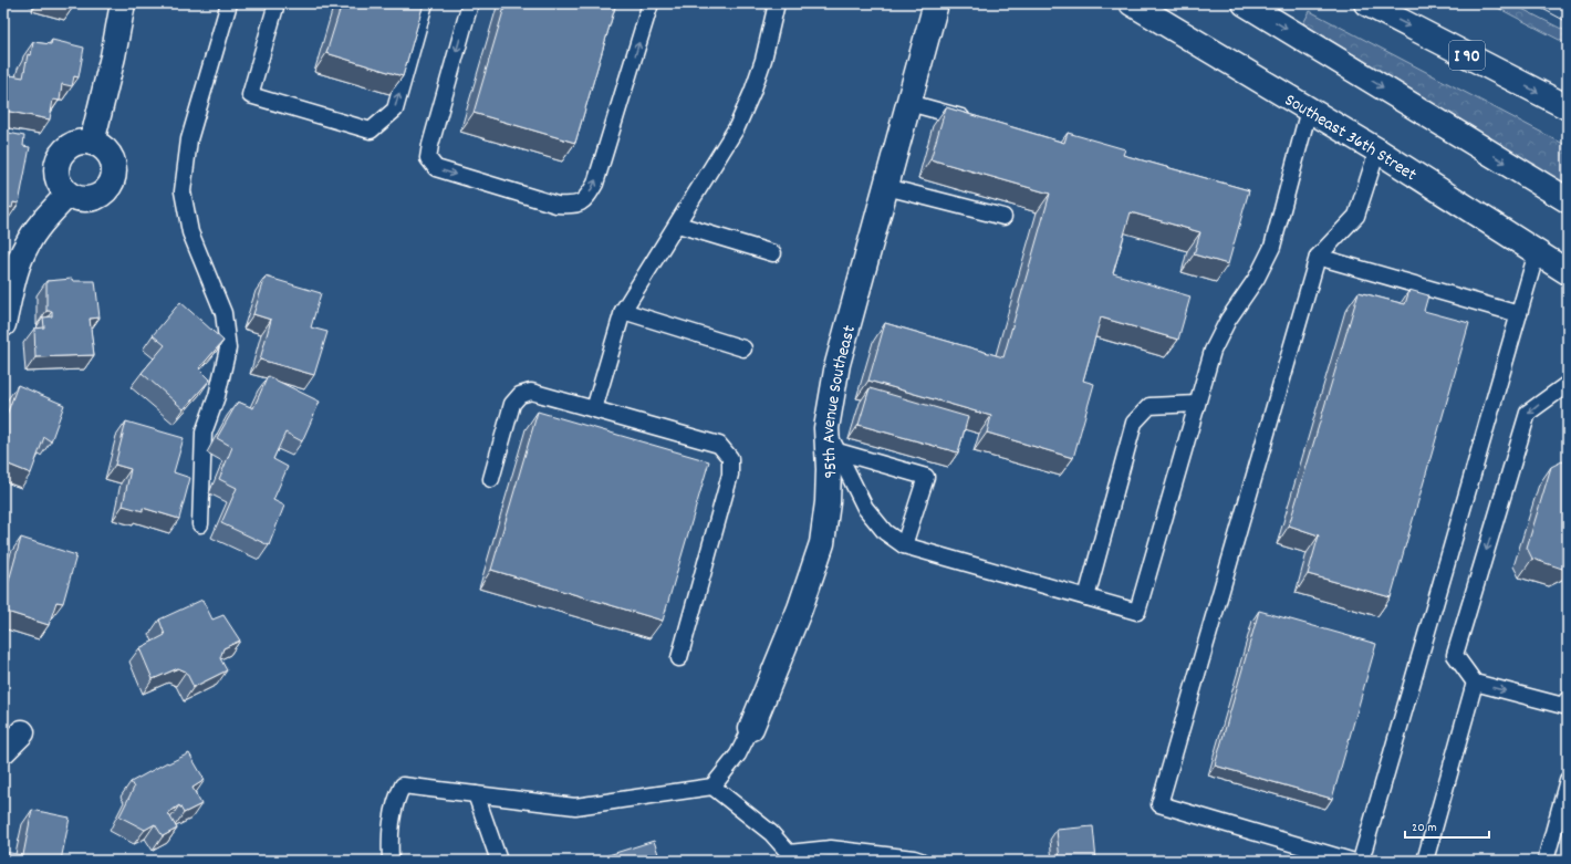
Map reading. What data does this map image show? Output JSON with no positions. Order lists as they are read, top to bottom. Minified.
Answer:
{"streets":{"main road":["I 90","Southeast 36th Street","95th Avenue Southeast"]},"scale_bar":"20 m"}
